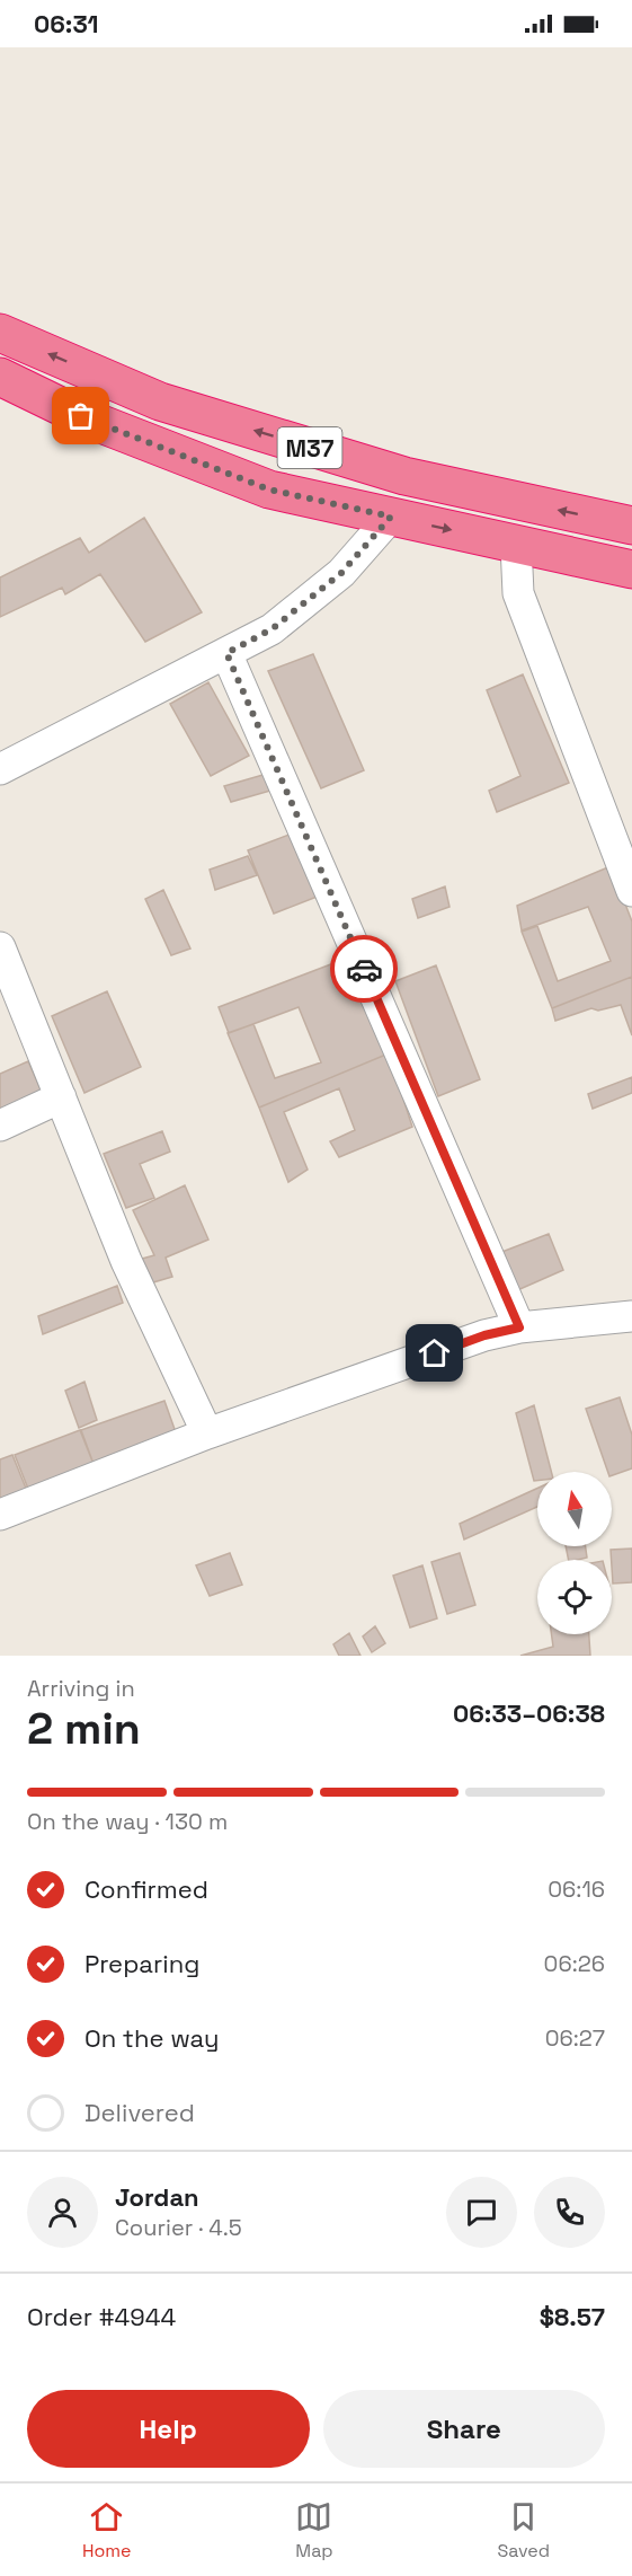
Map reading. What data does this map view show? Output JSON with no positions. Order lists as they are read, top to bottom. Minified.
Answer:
{"streets":{"highway":["M37"]},"north":"top","page":{"status":"06:31","heading":["2 min","Arriving in","06:33–06:38"],"panel":["Jordan","Courier · 4.5","Order #4944","$8.57"],"bar":"On the way · 130 m","list":[["Confirmed","06:16"],["Preparing","06:26"],["On the way","06:27"],"Delivered"],"buttons":["Help","Share"],"tabs":["Home","Map","Saved"]}}
